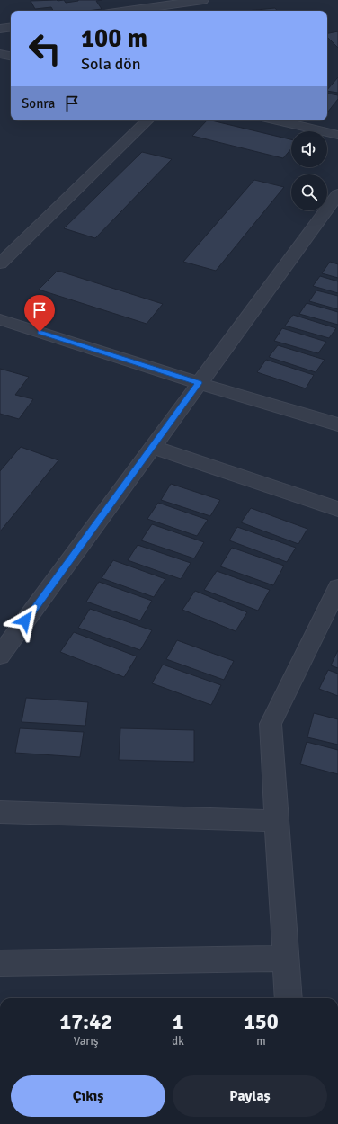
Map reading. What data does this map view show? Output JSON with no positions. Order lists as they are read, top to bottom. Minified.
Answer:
{"page":{"turn":["100 m","Sola dön"],"then":"Sonra","eta":["17:42","Varış","1","dk","150","m"],"buttons":["Çıkış","Paylaş"]}}
